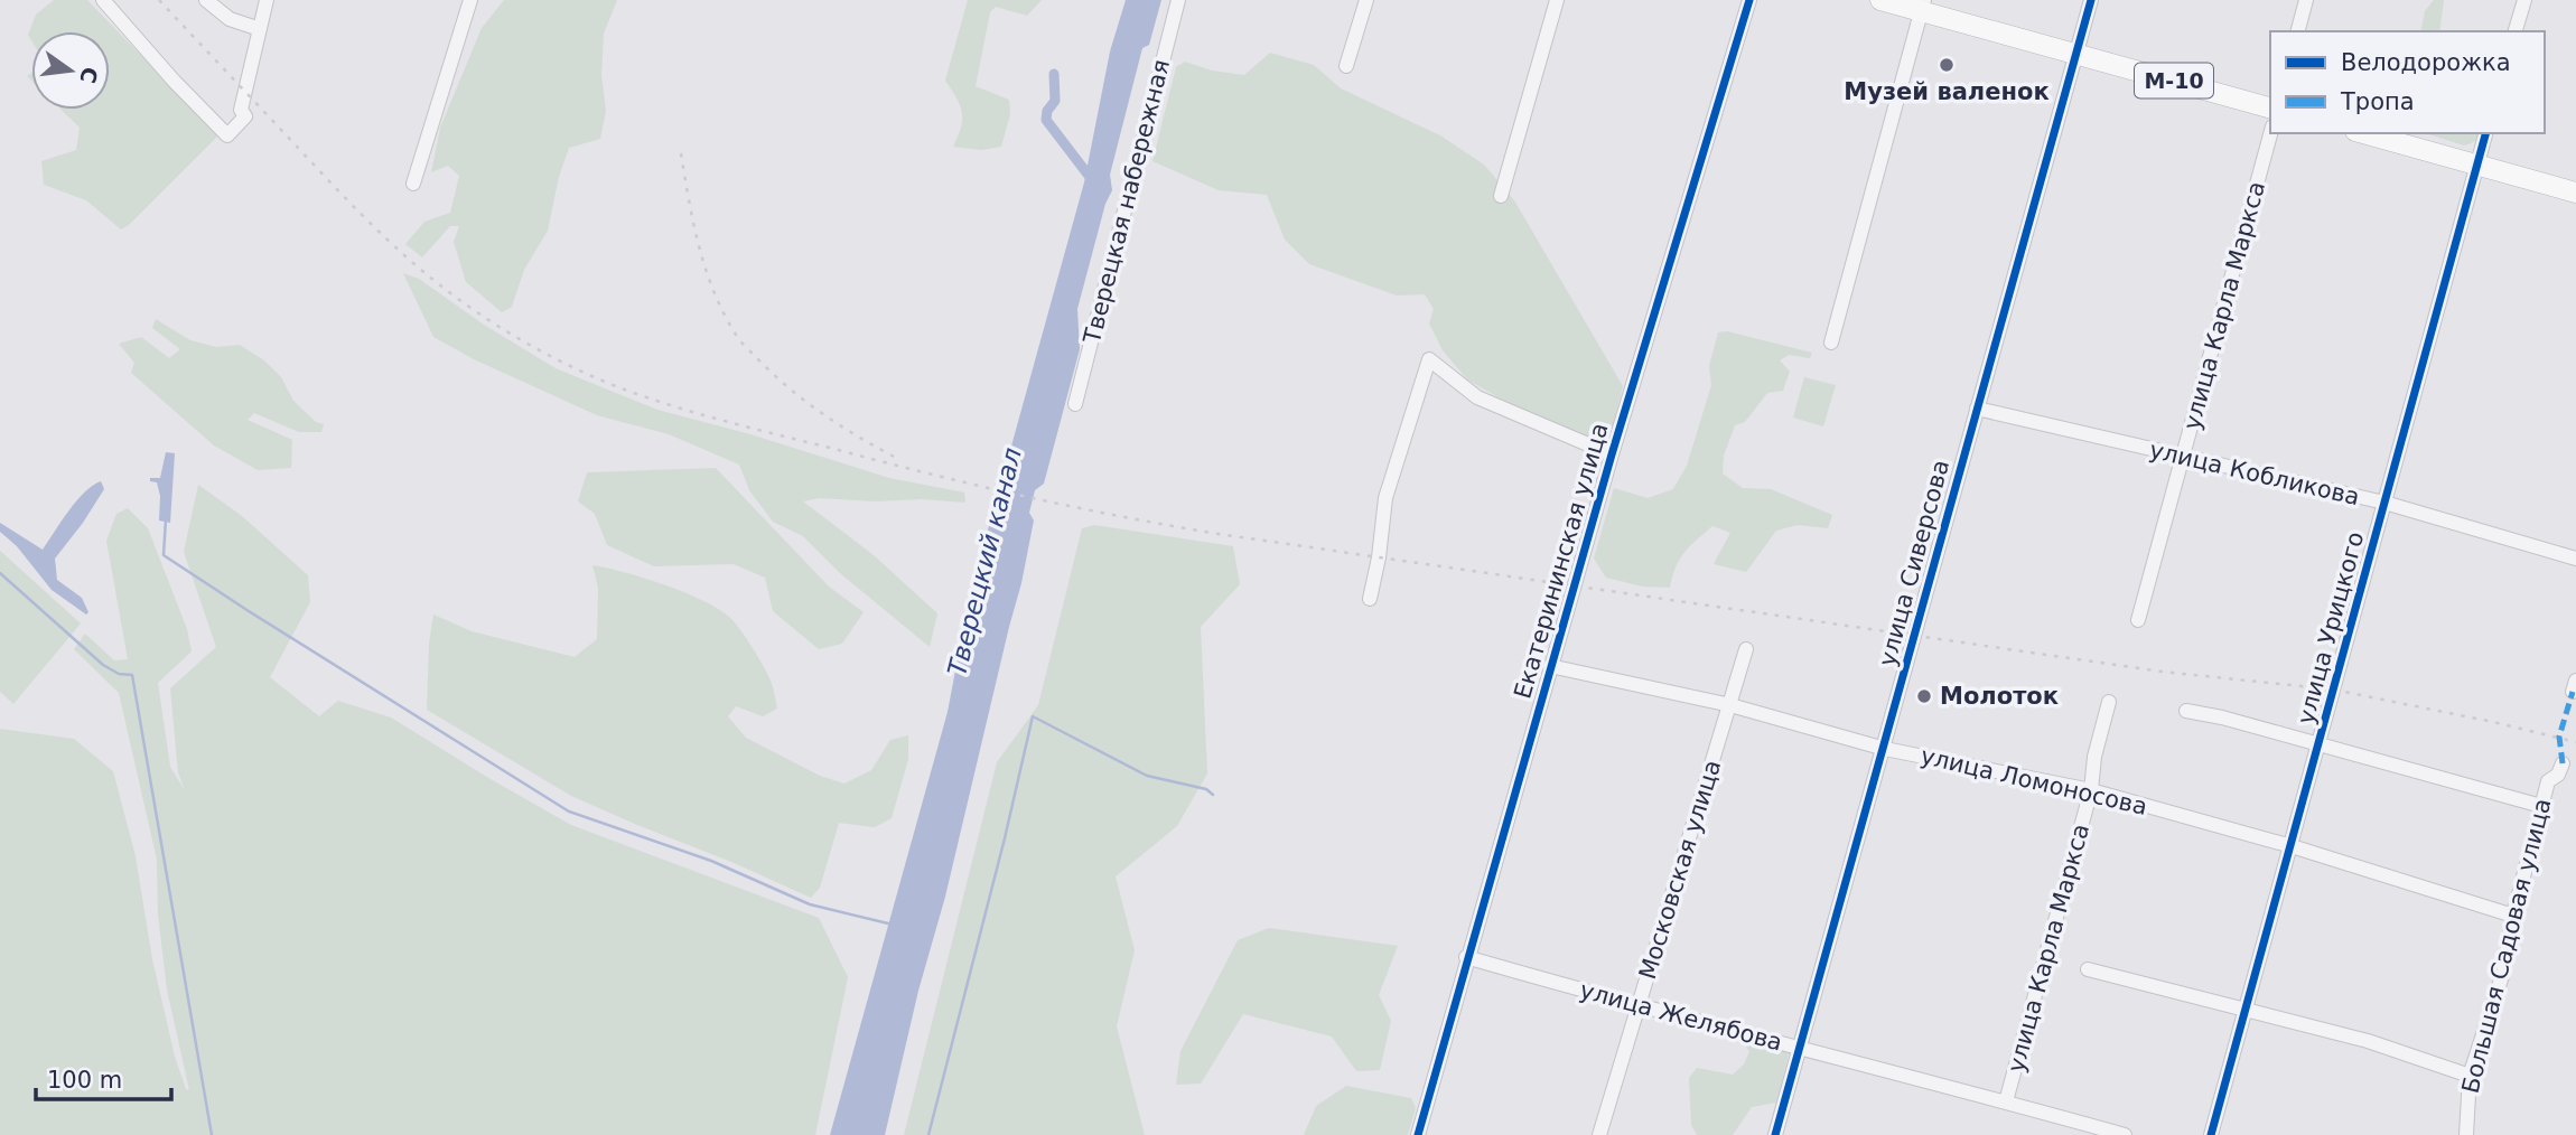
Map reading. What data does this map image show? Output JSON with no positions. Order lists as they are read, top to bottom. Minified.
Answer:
{"streets":{"highway":["М-10"],"street":["Тверецкая набережная","улица Карла Маркса","улица Кобликова","Екатерининская улица","улица Сиверсова","улица Урицкого","улица Ломоносова","Московская улица","Большая Садовая улица","улица Желябова"]},"crossings":[["М-10","улица Сиверсова"],["улица Карла Маркса","улица Кобликова"],["улица Карла Маркса","улица Ломоносова"],["улица Карла Маркса","улица Желябова"],["улица Кобликова","улица Сиверсова"],["улица Кобликова","улица Урицкого"],["Екатерининская улица","улица Ломоносова"],["Екатерининская улица","улица Желябова"],["улица Сиверсова","улица Ломоносова"],["улица Сиверсова","улица Желябова"],["улица Урицкого","улица Ломоносова"],["улица Ломоносова","Московская улица"],["улица Ломоносова","Большая Садовая улица"],["Московская улица","улица Желябова"]],"water":["Тверецкий канал"],"places":["Музей валенок","Молоток"],"legend":["Велодорожка","Тропа"],"scale_bar":"100 m","north":"right"}
